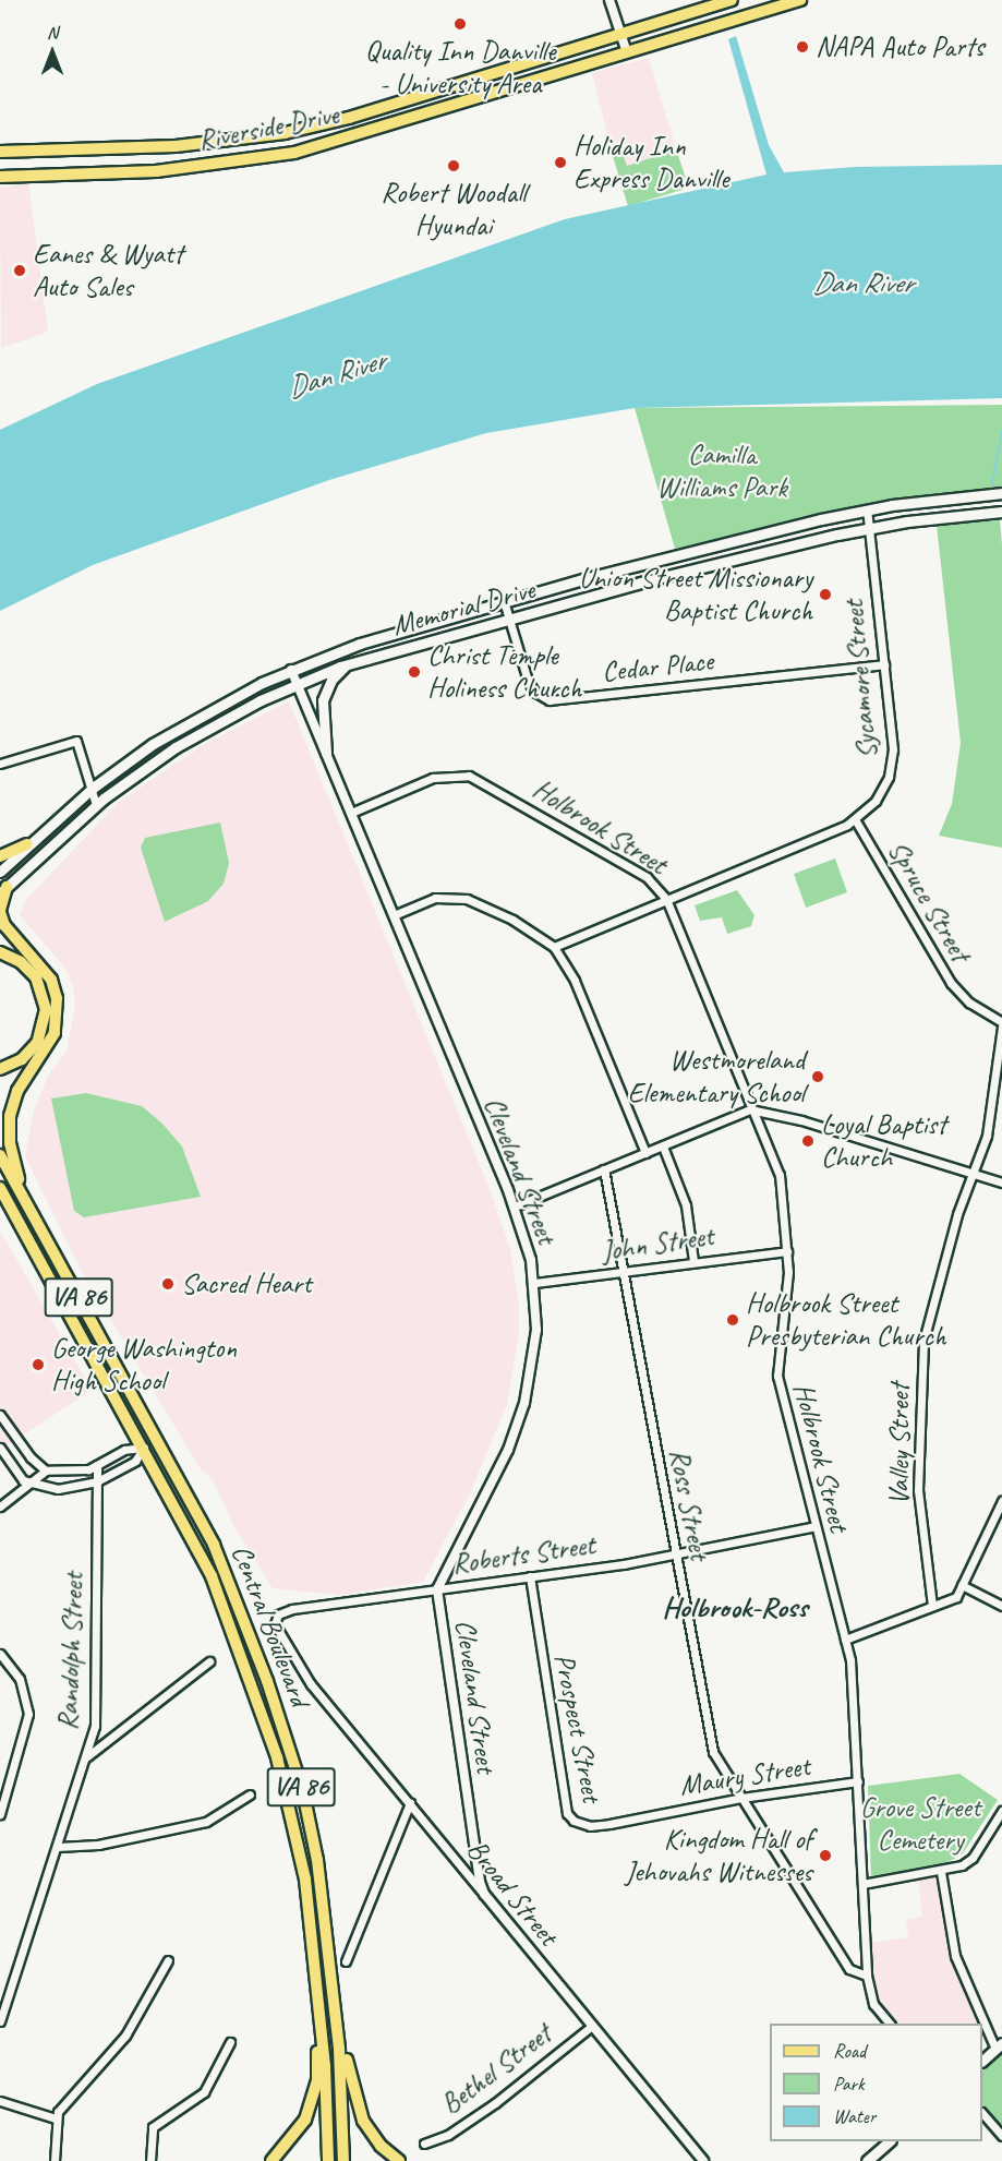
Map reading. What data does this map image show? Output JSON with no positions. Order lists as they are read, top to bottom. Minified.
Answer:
{"streets":{"main road":["Riverside Drive","Memorial Drive","VA 86","Central Boulevard"],"street":["Cedar Place","Sycamore Street","Holbrook Street","Spruce Street","Cleveland Street","John Street","Valley Street","Ross Street","Roberts Street","Randolph Street","Prospect Street","Maury Street","Broad Street","Bethel Street"]},"crossings":[["Memorial Drive","Cedar Place"],["Memorial Drive","Sycamore Street"],["Memorial Drive","Cleveland Street"],["Cedar Place","Sycamore Street"],["Sycamore Street","Holbrook Street"],["Sycamore Street","Spruce Street"],["Holbrook Street","Cleveland Street"],["Holbrook Street","John Street"],["Holbrook Street","Ross Street"],["Holbrook Street","Roberts Street"],["Holbrook Street","Maury Street"],["Spruce Street","Valley Street"],["Cleveland Street","John Street"],["Cleveland Street","Roberts Street"],["Cleveland Street","Broad Street"],["John Street","Ross Street"],["Ross Street","Roberts Street"],["Ross Street","Maury Street"],["Roberts Street","Prospect Street"],["Roberts Street","Broad Street"],["Prospect Street","Maury Street"],["Broad Street","Bethel Street"]],"districts":["Holbrook-Ross"],"water":["Dan River"],"parks":["Camilla Williams Park","Grove Street Cemetery"],"places":["Quality Inn Danville - University Area","NAPA Auto Parts","Holiday Inn Express Danville","Robert Woodall Hyundai","Eanes & Wyatt Auto Sales","Union Street Missionary Baptist Church","Christ Temple Holiness Church","Westmoreland Elementary School","Loyal Baptist Church","Sacred Heart","Holbrook Street Presbyterian Church","George Washington High School","Kingdom Hall of Jehovahs Witnesses"],"legend":["Road","Park","Water"],"north":"top"}
